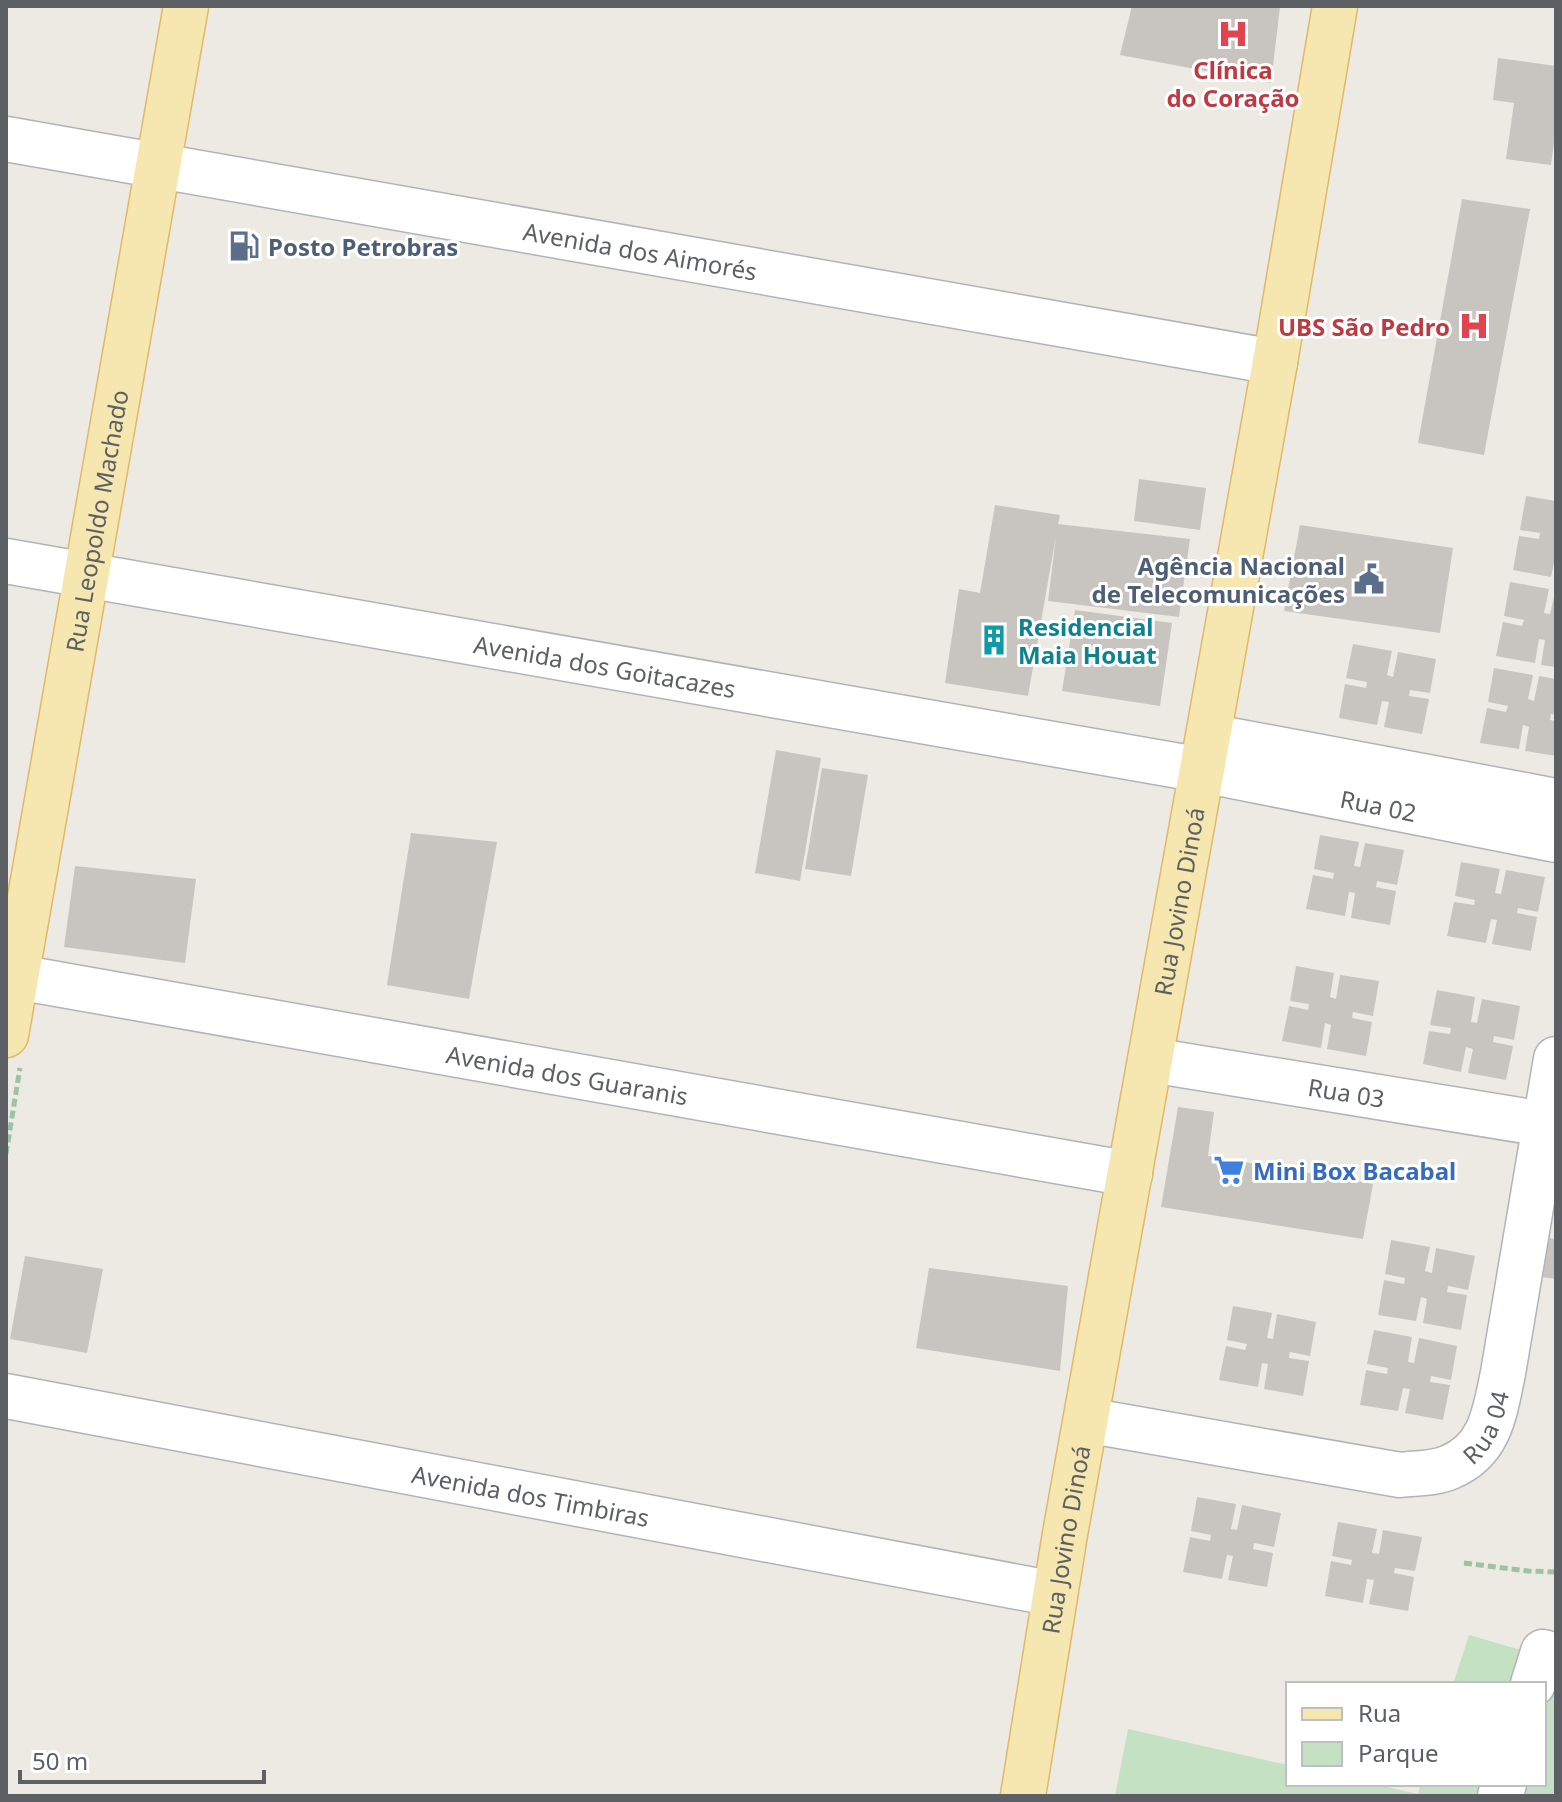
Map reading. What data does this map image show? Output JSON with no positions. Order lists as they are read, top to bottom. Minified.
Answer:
{"streets":{"main road":["Rua Leopoldo Machado","Rua Jovino Dinoá"],"street":["Avenida dos Aimorés","Avenida dos Goitacazes","Rua 02","Avenida dos Guaranis","Rua 03","Rua 04","Avenida dos Timbiras"]},"crossings":[["Avenida dos Aimorés","Rua Leopoldo Machado"],["Avenida dos Aimorés","Rua Jovino Dinoá"],["Rua Leopoldo Machado","Avenida dos Goitacazes"],["Rua Leopoldo Machado","Avenida dos Guaranis"],["Avenida dos Goitacazes","Rua 02"],["Avenida dos Goitacazes","Rua Jovino Dinoá"],["Rua 02","Rua Jovino Dinoá"],["Rua Jovino Dinoá","Avenida dos Guaranis"],["Rua Jovino Dinoá","Rua 03"],["Rua Jovino Dinoá","Rua 04"],["Rua Jovino Dinoá","Avenida dos Timbiras"],["Rua 03","Rua 04"]],"places":{"hospital":["Clínica do Coração","UBS São Pedro"],"fuel station":["Posto Petrobras"],"public building":["Agência Nacional de Telecomunicações"],"building":["Residencial Maia Houat"],"supermarket":["Mini Box Bacabal"]},"legend":["Rua","Parque"],"scale_bar":"50 m"}
